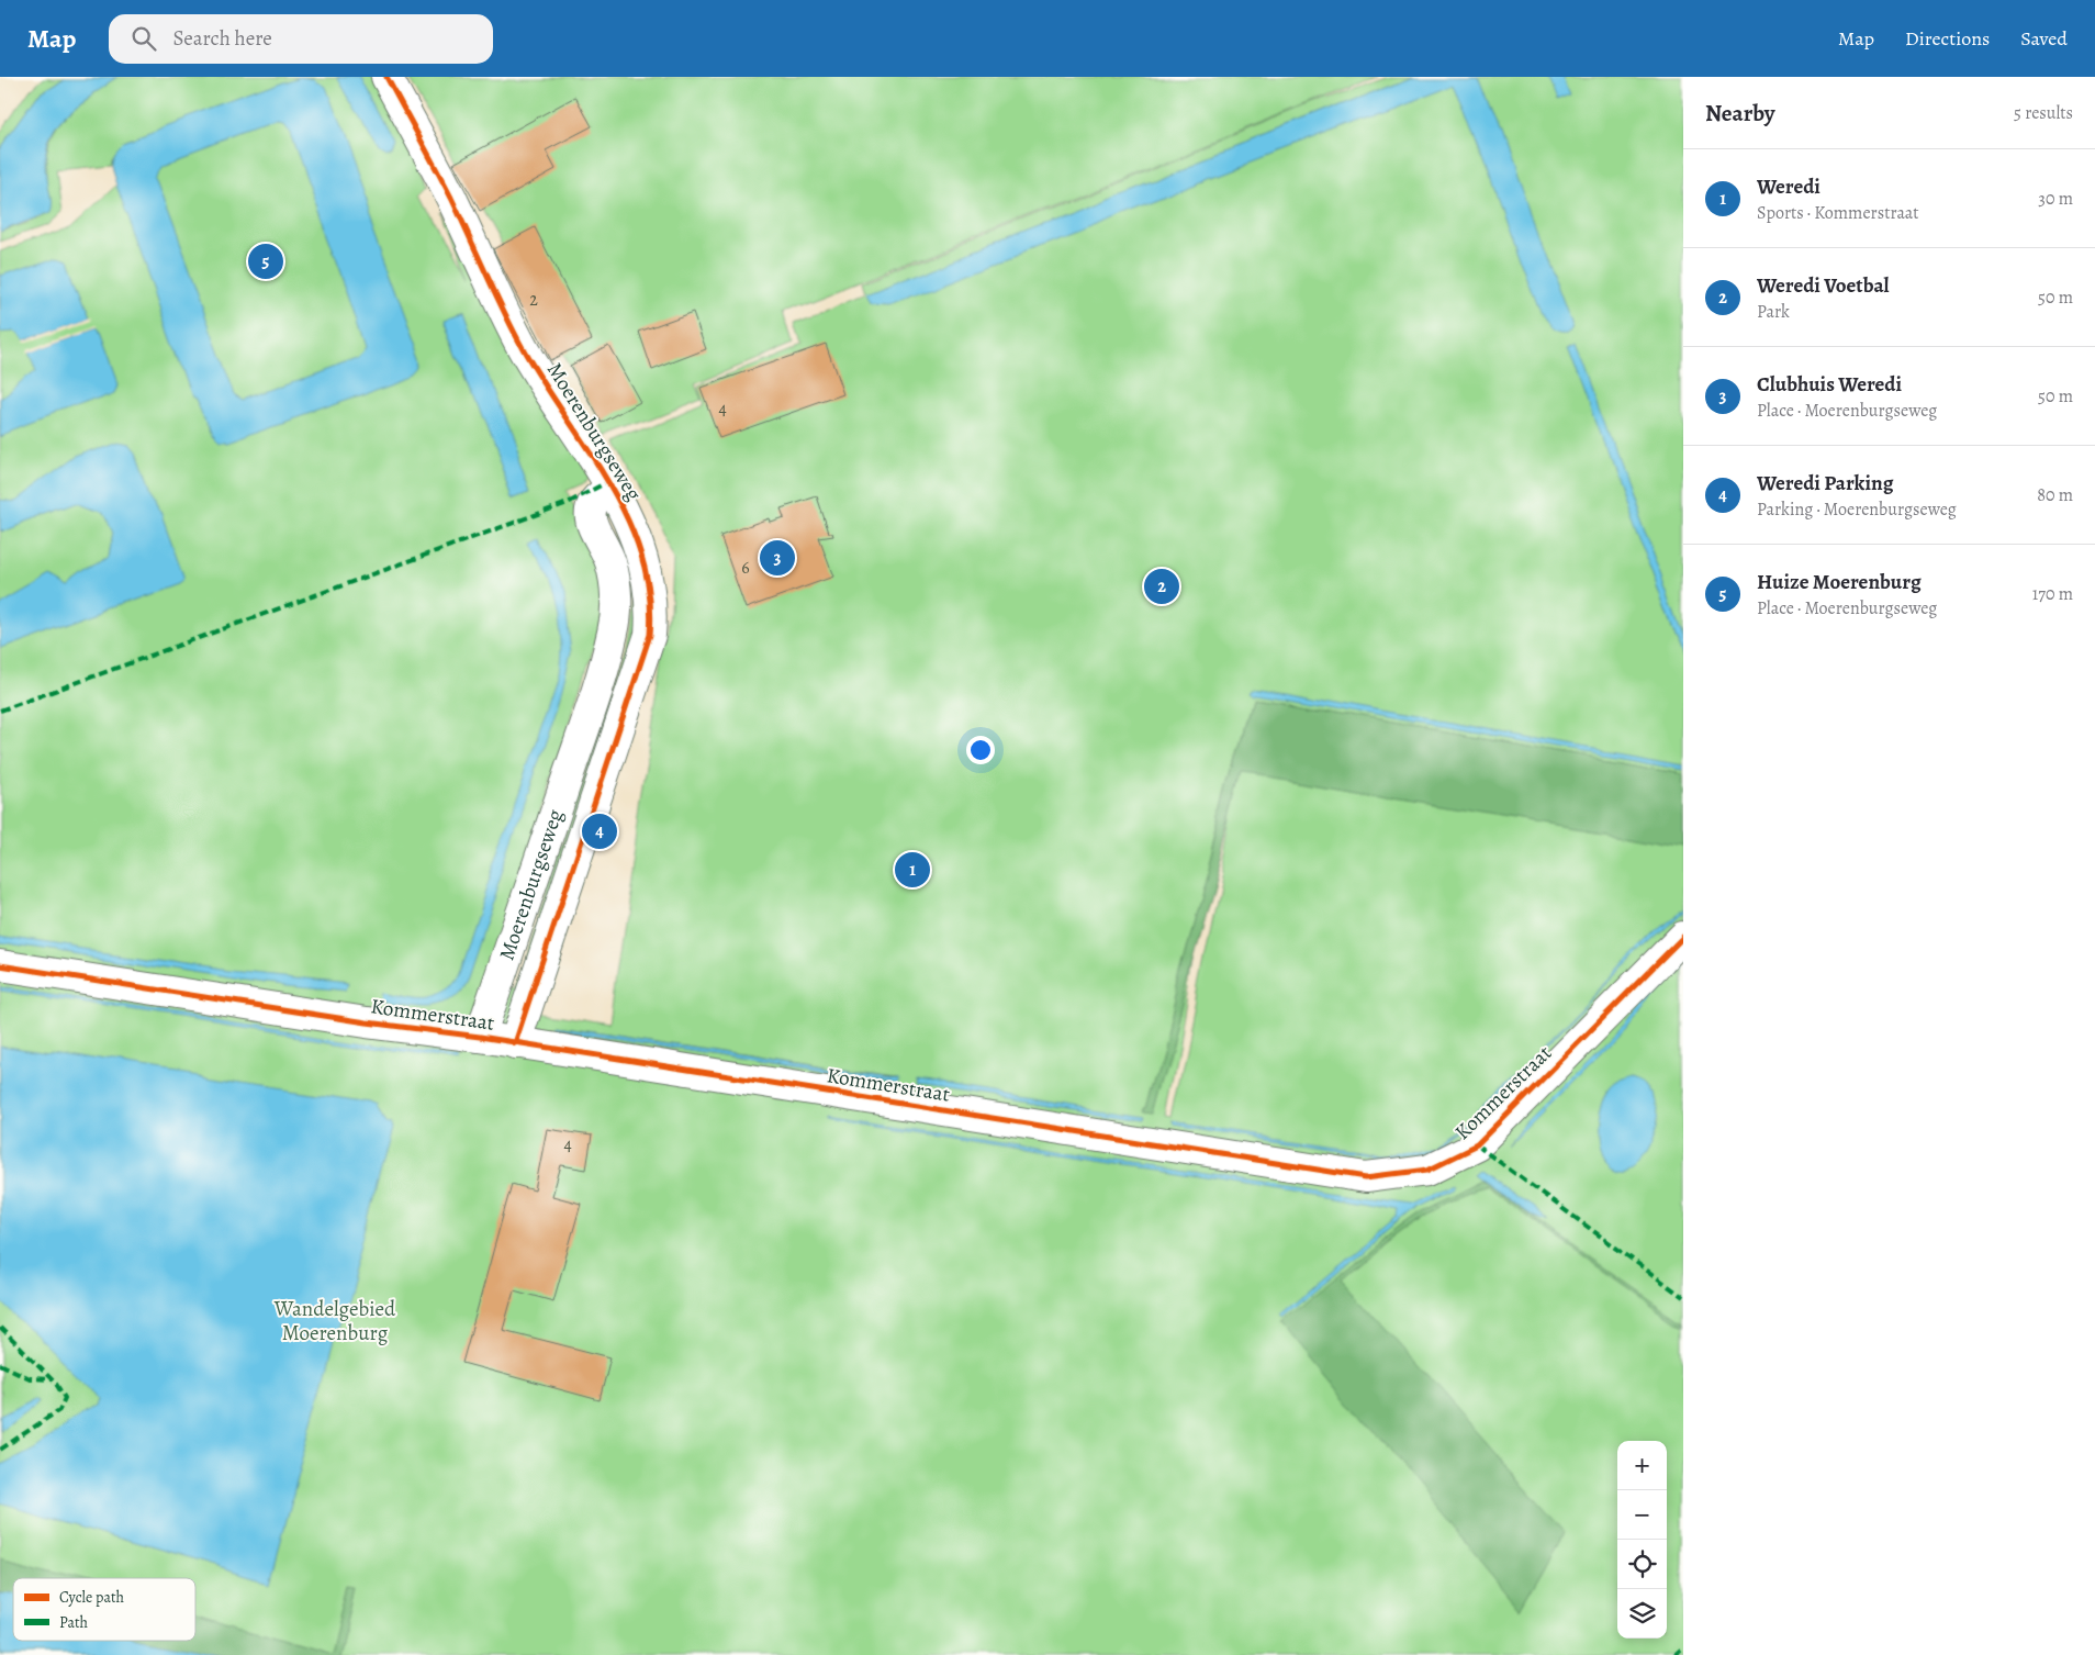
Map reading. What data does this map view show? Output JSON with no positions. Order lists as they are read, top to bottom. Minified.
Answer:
{"streets":{"street":["Moerenburgseweg","Kommerstraat"]},"crossings":[["Moerenburgseweg","Kommerstraat"]],"parks":["Wandelgebied Moerenburg"],"house_numbers":["2","4","6","4"],"legend":["Cycle path","Path"],"page":{"header":"Map","search":"Search here","nav":["Map","Directions","Saved"],"heading":["Nearby","5 results"],"list":[{"mark":"1","name":"Weredi","note":"Sports · Kommerstraat","value":"30 m"},{"mark":"2","name":"Weredi Voetbal","note":"Park","value":"50 m"},{"mark":"3","name":"Clubhuis Weredi","note":"Place · Moerenburgseweg","value":"50 m"},{"mark":"4","name":"Weredi Parking","note":"Parking · Moerenburgseweg","value":"80 m"},{"mark":"5","name":"Huize Moerenburg","note":"Place · Moerenburgseweg","value":"170 m"}],"pins":["5","3","2","4","1"],"map_buttons":["+","−"]}}
